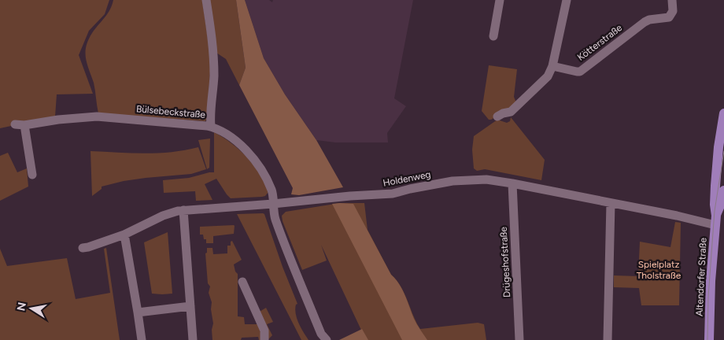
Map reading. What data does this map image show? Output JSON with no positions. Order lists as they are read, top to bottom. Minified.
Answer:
{"streets":{"main road":["Altendorfer Straße"],"street":["Kötterstraße","Bülsebeckstraße","Holdenweg","Drügeshofstraße"]},"crossings":[["Bülsebeckstraße","Holdenweg"],["Holdenweg","Drügeshofstraße"],["Holdenweg","Altendorfer Straße"]],"parks":["Spielplatz Tholstraße"],"north":"left"}
